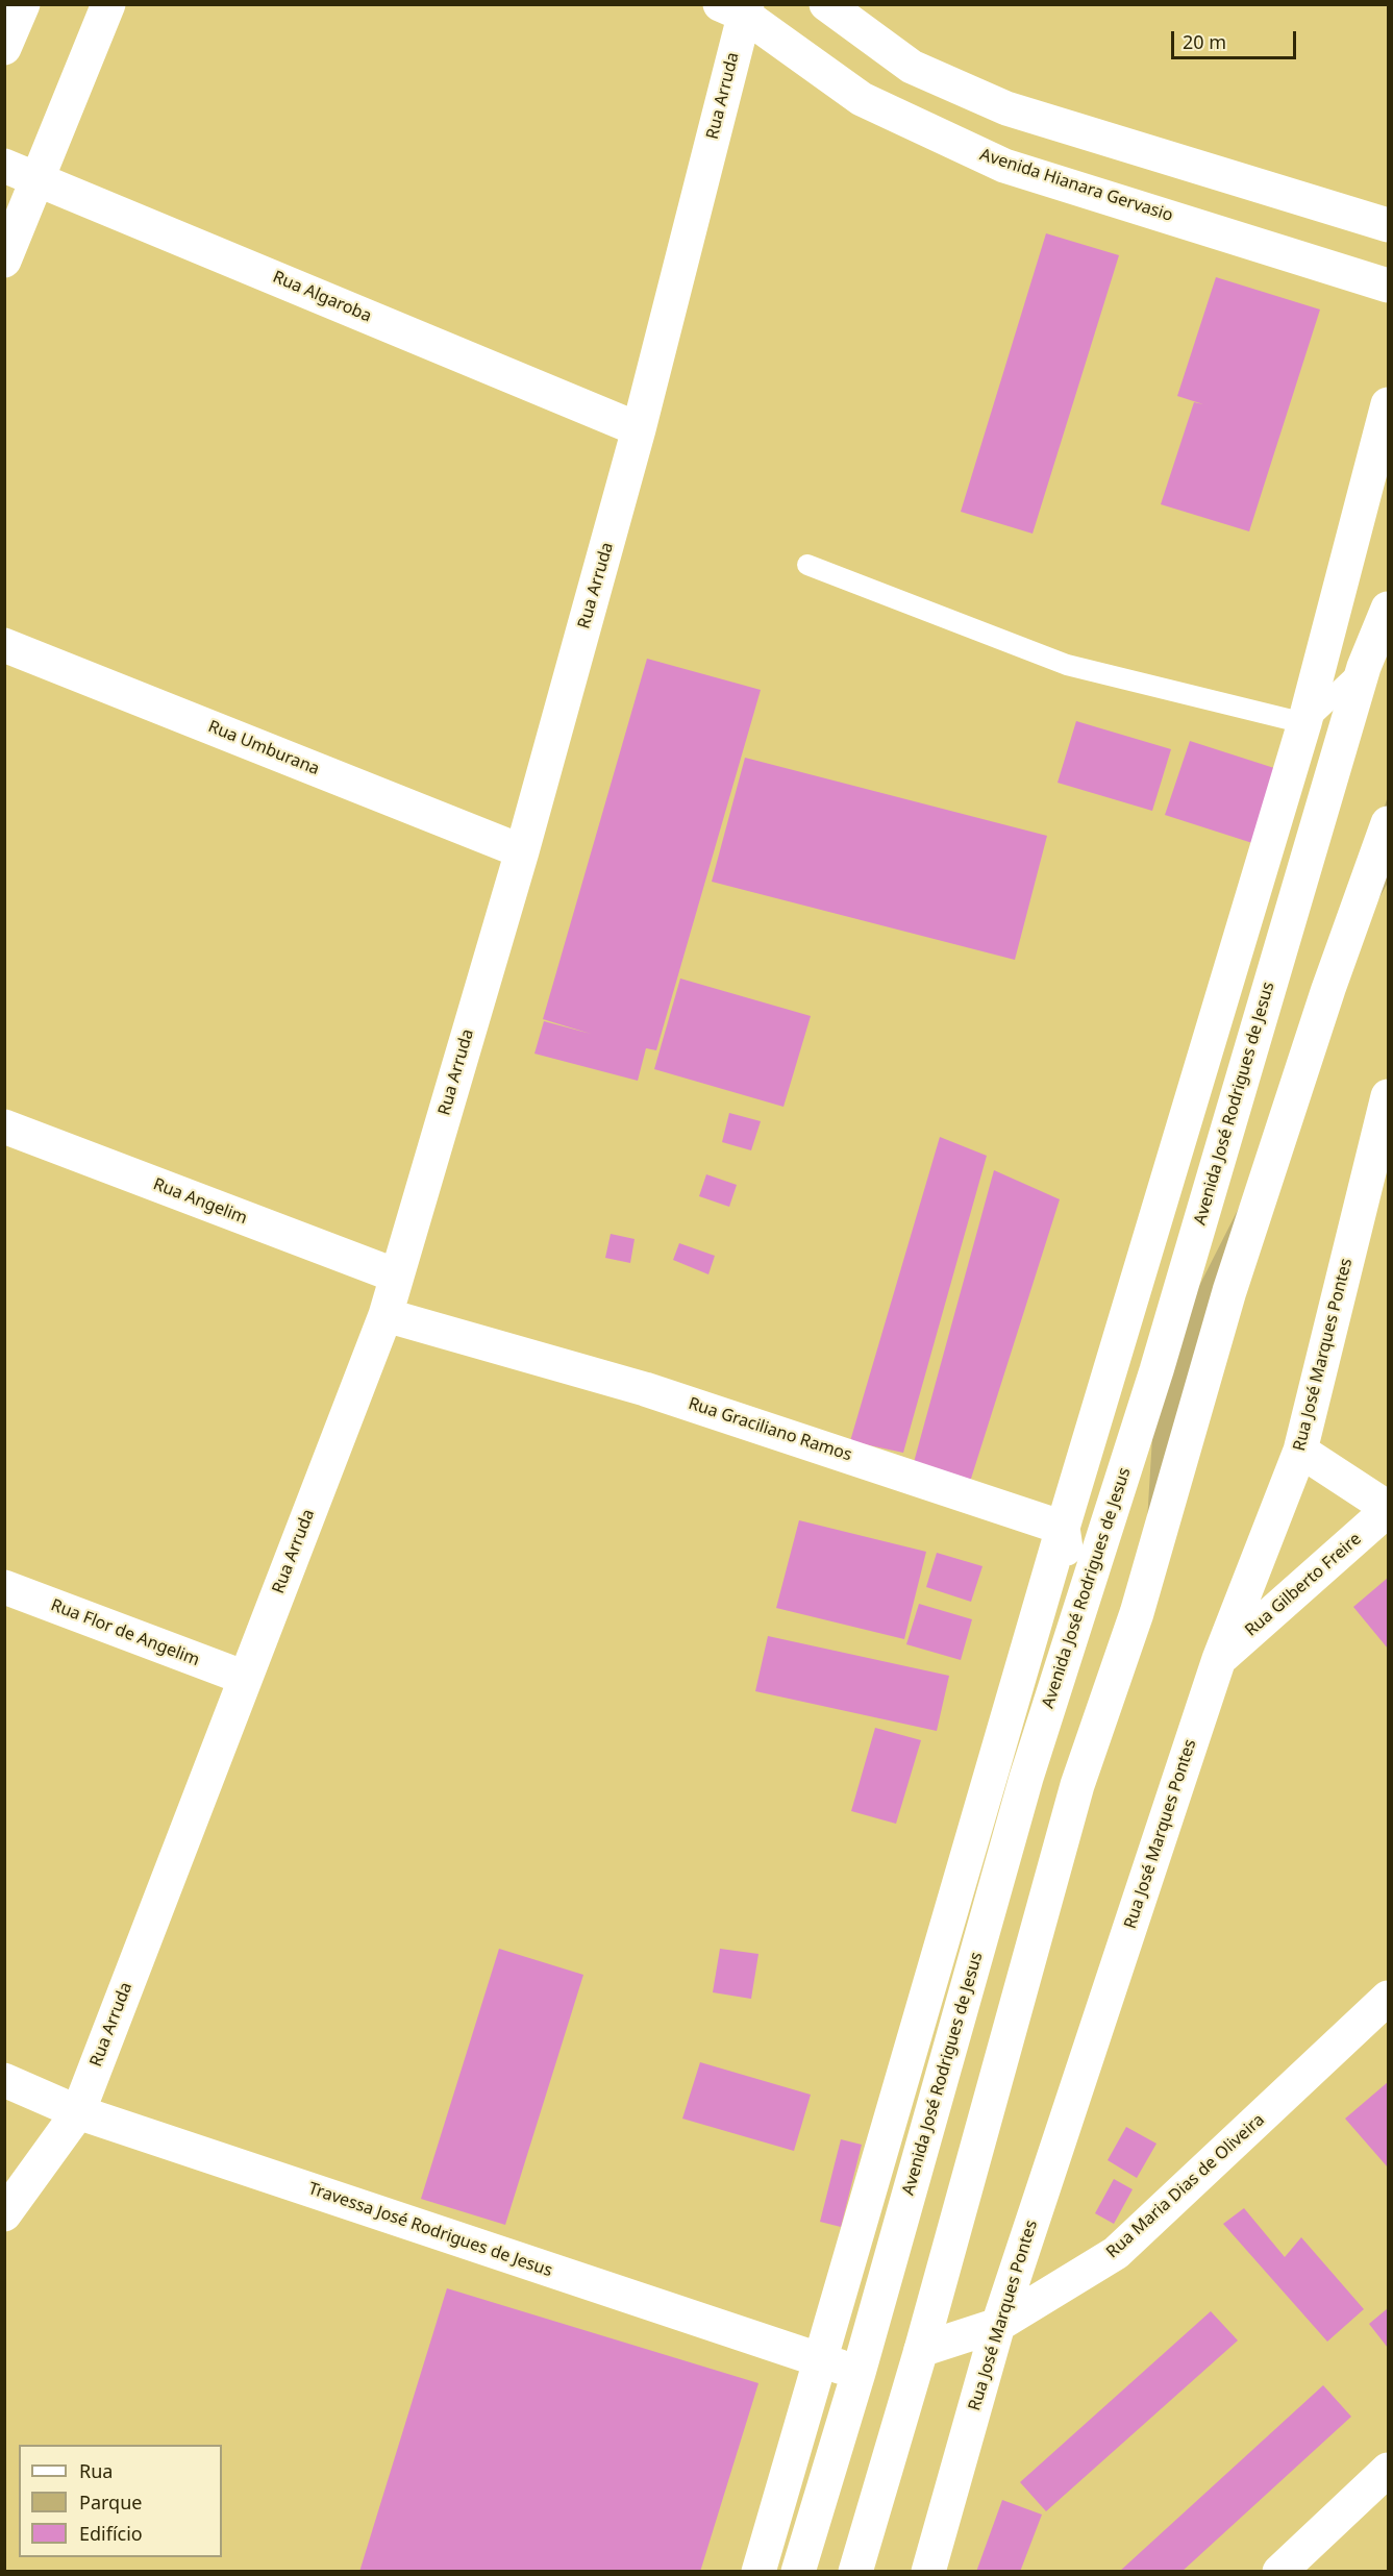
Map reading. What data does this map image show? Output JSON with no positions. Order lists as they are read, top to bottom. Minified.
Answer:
{"streets":{"street":["Rua Arruda","Avenida Hianara Gervasio","Rua Algaroba","Rua Umburana","Avenida José Rodrigues de Jesus","Rua Angelim","Rua José Marques Pontes","Rua Graciliano Ramos","Rua Gilberto Freire","Rua Flor de Angelim","Rua Maria Dias de Oliveira","Travessa José Rodrigues de Jesus"]},"crossings":[["Rua Arruda","Avenida Hianara Gervasio"],["Rua Arruda","Rua Algaroba"],["Rua Arruda","Rua Umburana"],["Rua Arruda","Rua Angelim"],["Rua Arruda","Rua Graciliano Ramos"],["Rua Arruda","Rua Flor de Angelim"],["Rua Arruda","Travessa José Rodrigues de Jesus"],["Avenida José Rodrigues de Jesus","Travessa José Rodrigues de Jesus"],["Rua José Marques Pontes","Rua Gilberto Freire"],["Rua José Marques Pontes","Rua Maria Dias de Oliveira"]],"legend":["Rua","Parque","Edifício"],"scale_bar":"20 m"}
